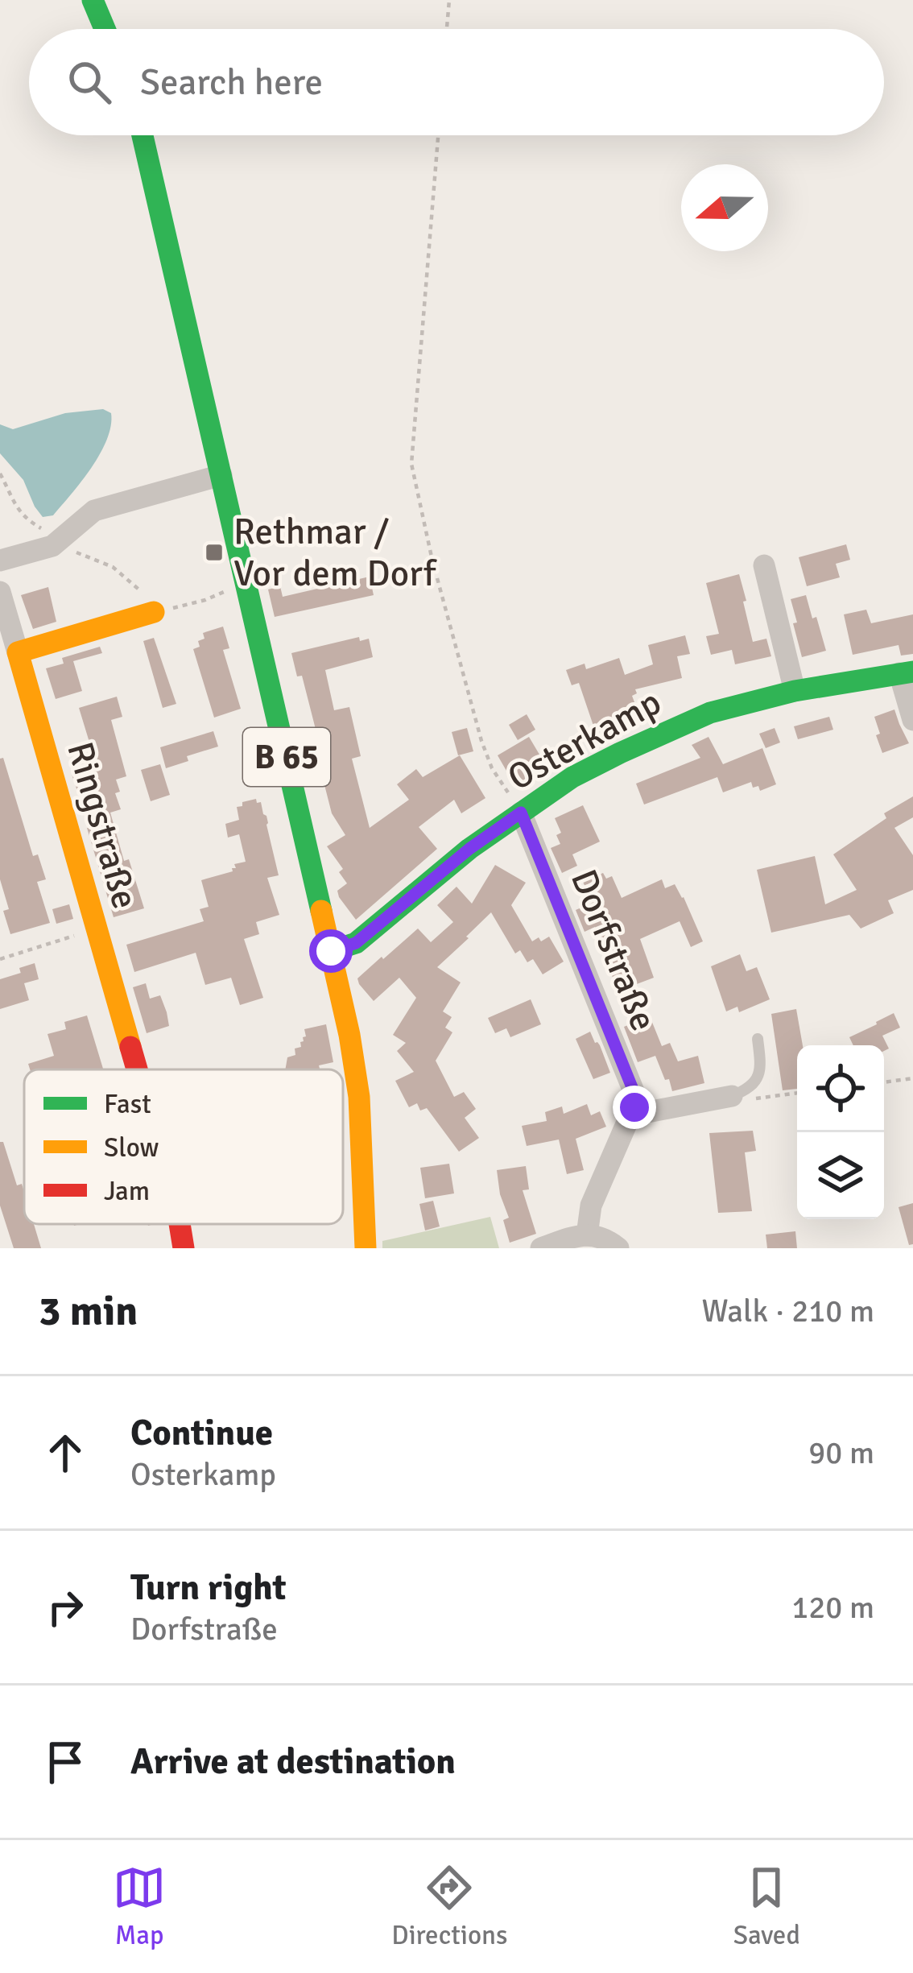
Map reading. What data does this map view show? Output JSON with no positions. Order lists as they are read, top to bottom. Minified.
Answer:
{"streets":{"street":["Osterkamp","B 65","Ringstraße","Dorfstraße"]},"crossings":[["Osterkamp","B 65"],["Osterkamp","Dorfstraße"]],"places":{"transit":["Rethmar / Vor dem Dorf"]},"legend":["Fast","Slow","Jam"],"north":"left","page":{"search":"Search here","heading":["3 min","Walk · 210 m"],"list":[["Continue","Osterkamp","90 m"],["Turn right","Dorfstraße","120 m"],"Arrive at destination"],"nav":["Map","Directions","Saved"]}}
